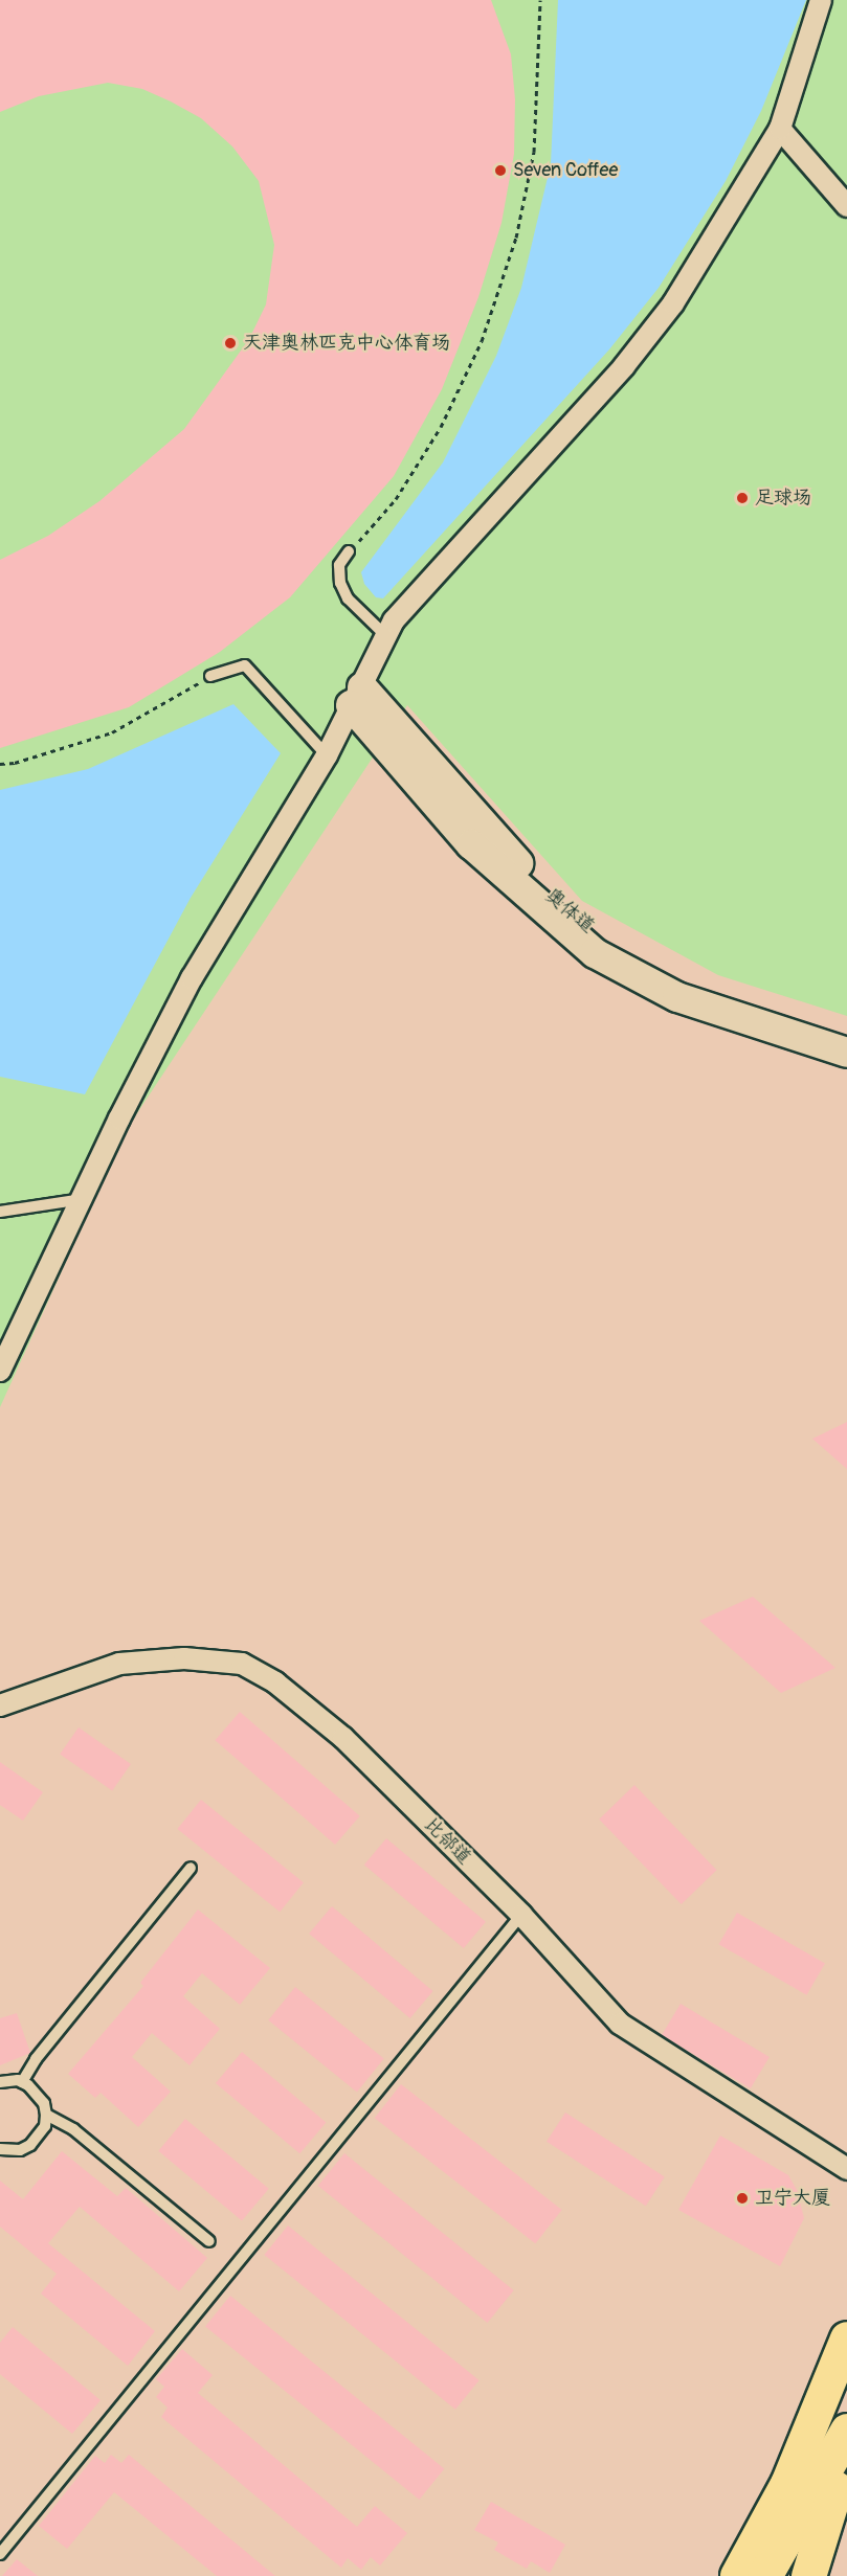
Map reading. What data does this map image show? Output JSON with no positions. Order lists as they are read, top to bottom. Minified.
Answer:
{"streets":{"street":["奥体道","比邻道"]},"places":["Seven Coffee","天津奥林匹克中心体育场","足球场","卫宁大厦"]}
